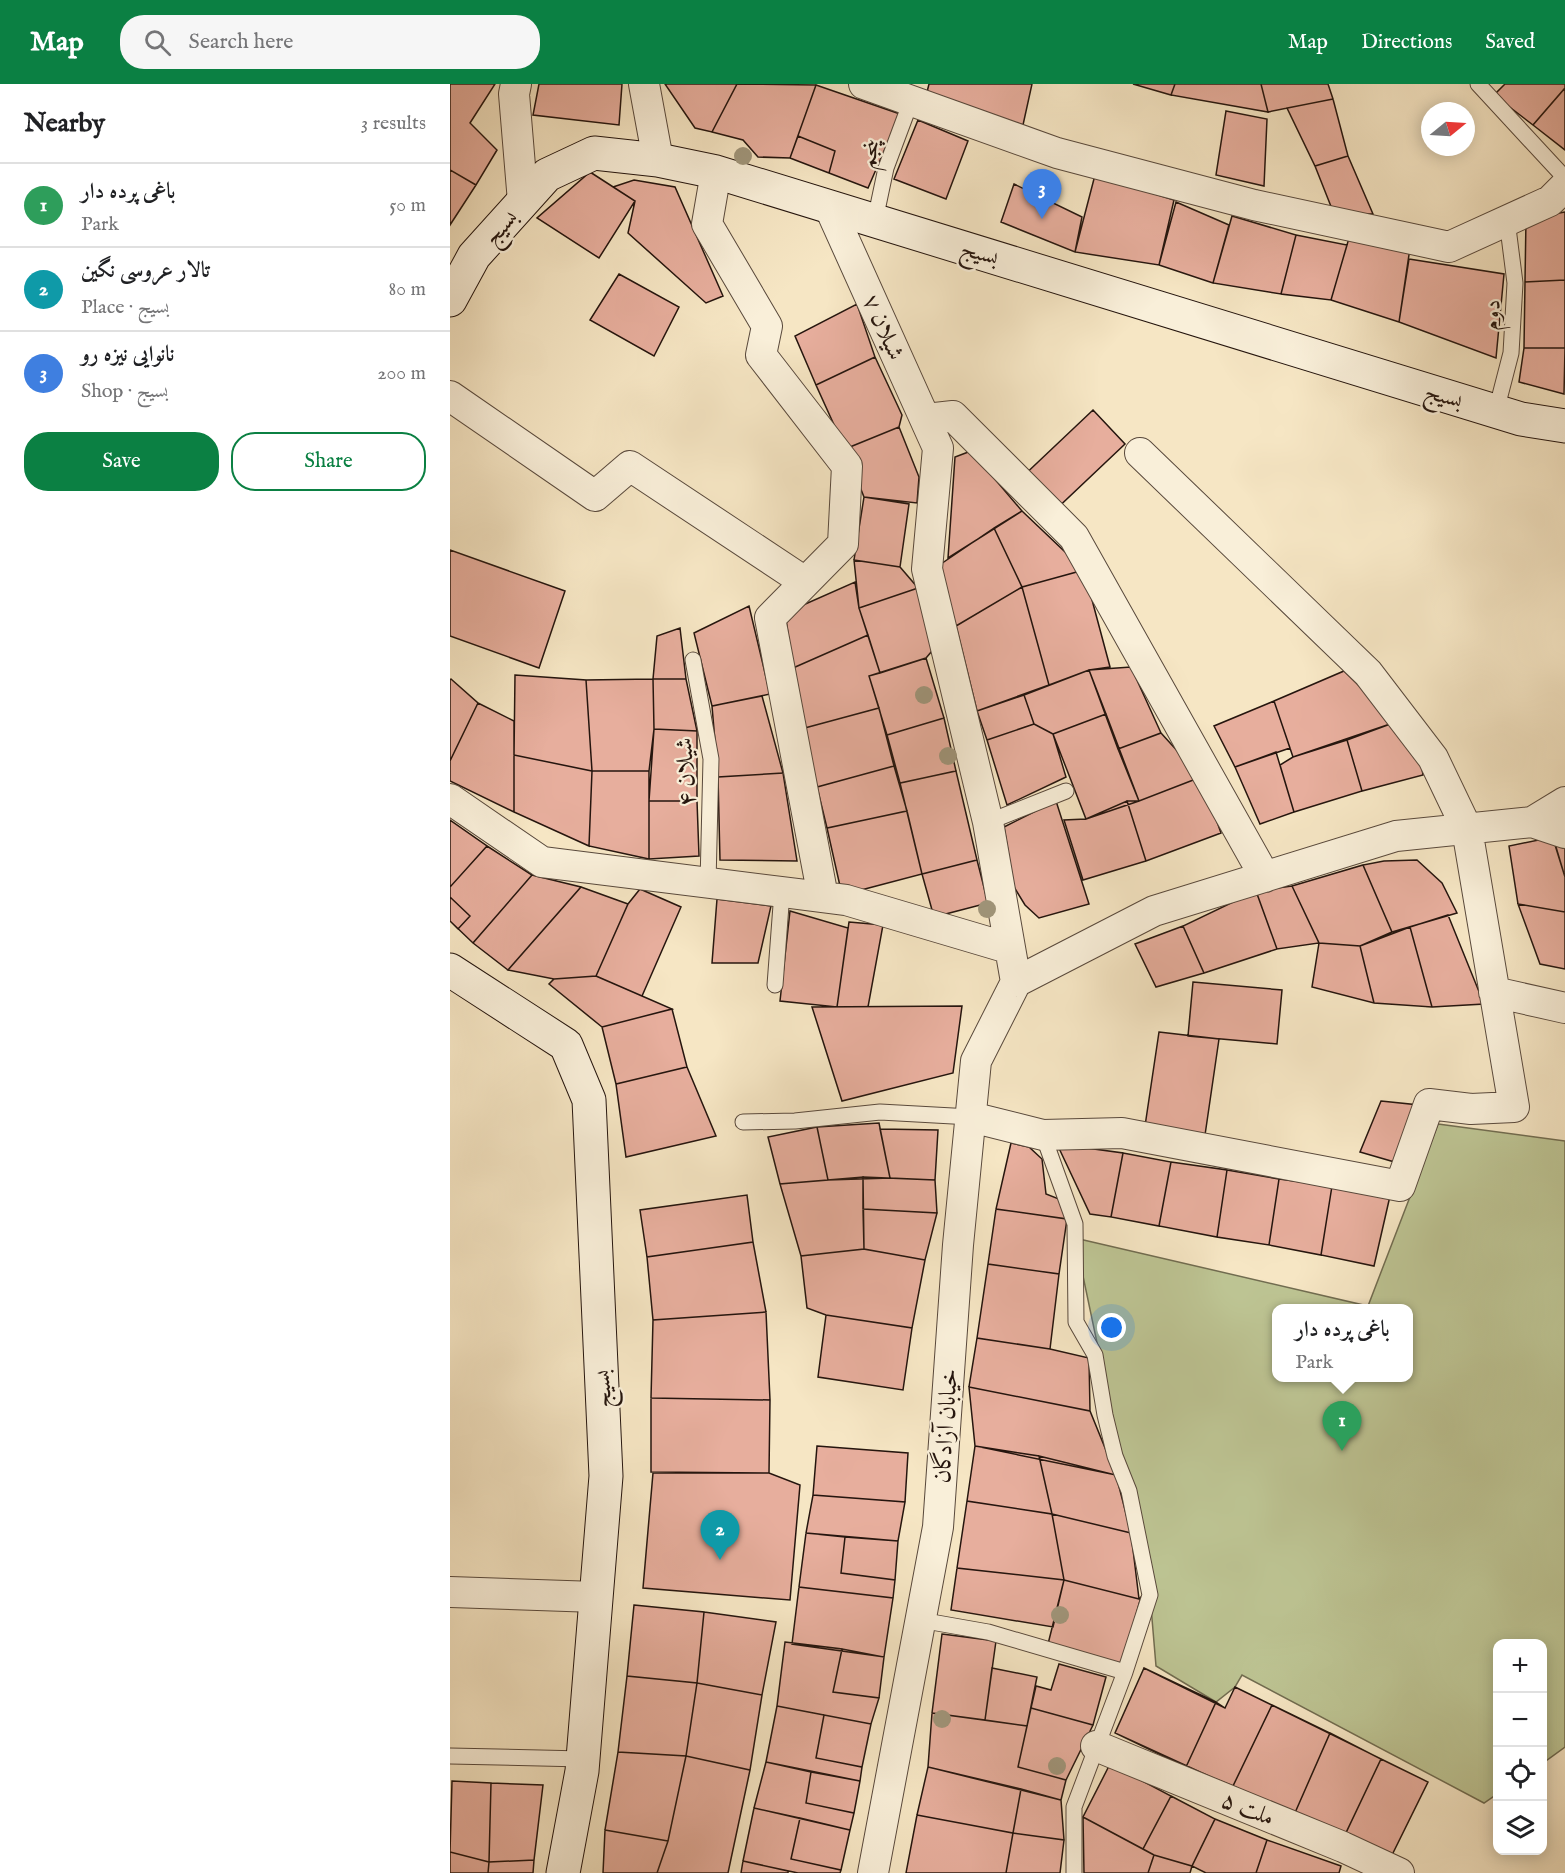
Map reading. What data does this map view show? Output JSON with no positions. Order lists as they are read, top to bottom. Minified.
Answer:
{"streets":{"street":["بسیج","شیلان ۷","خیابان آزادگان","ملت ۵"],"lane":["پنجم","دوم","شیلان ۴"]},"crossings":[["پنجم","بسیج"],["بسیج","دوم"],["بسیج","شیلان ۷"]],"north":"right","page":{"header":"Map","search":"Search here","nav":["Map","Directions","Saved"],"heading":["Nearby","3 results"],"list":[{"mark":"1","name":"باغی پرده دار","note":"Park","value":"50 m"},{"mark":"2","name":"تالار عروسی نگین","note":"Place · بسیج","value":"80 m"},{"mark":"3","name":"نانوایی نیزه رو","note":"Shop · بسیج","value":"200 m"}],"pins":["3","1","2"],"buttons":["Save","Share"],"popup":["باغی پرده دار","Park"],"map_buttons":["+","−"]}}
